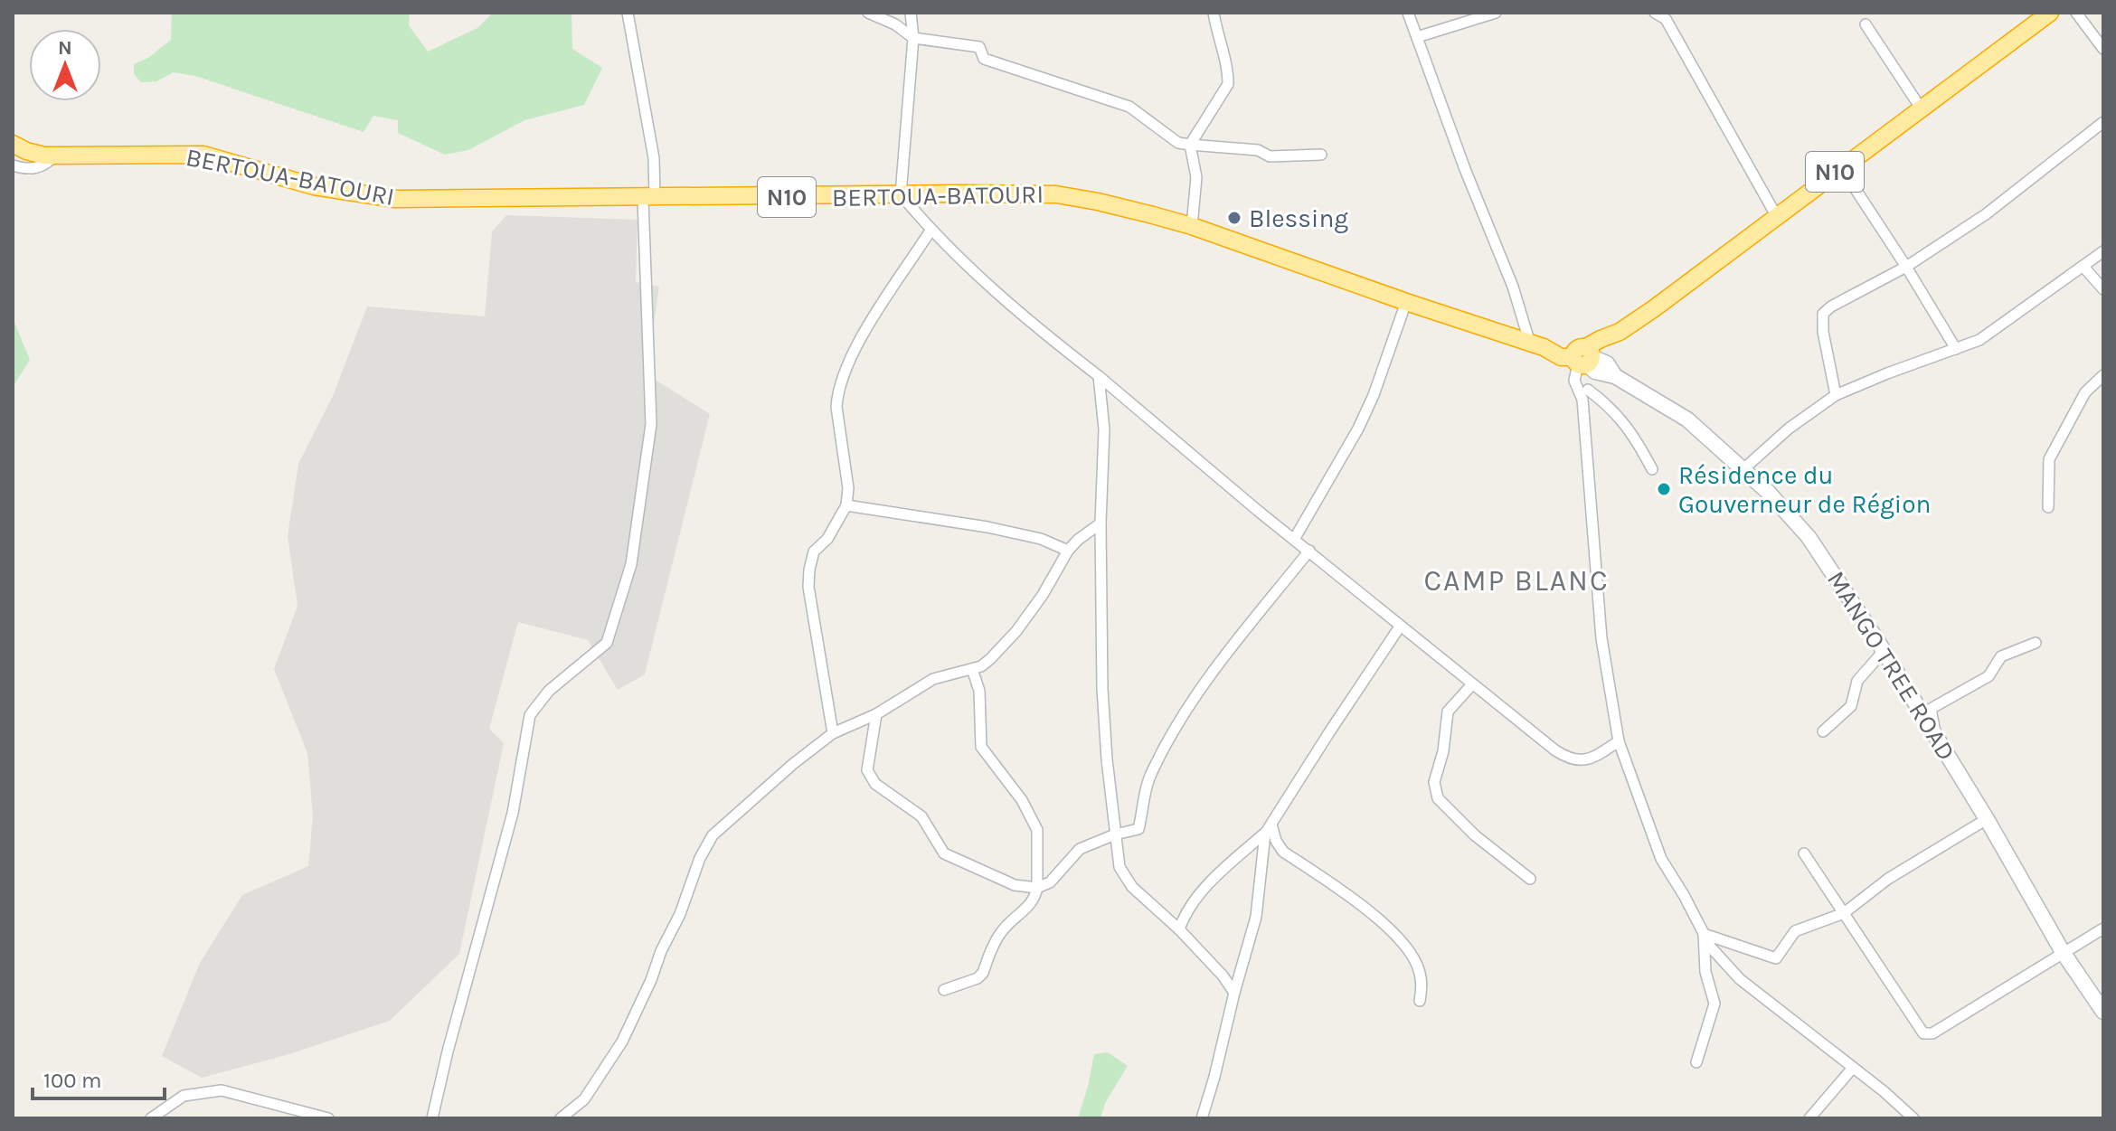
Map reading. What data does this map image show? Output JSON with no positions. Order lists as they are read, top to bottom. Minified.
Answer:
{"streets":{"highway":["N10","BERTOUA-BATOURI"],"main road":["MANGO TREE ROAD"]},"crossings":[["N10","BERTOUA-BATOURI"],["N10","MANGO TREE ROAD"],["BERTOUA-BATOURI","MANGO TREE ROAD"]],"districts":["CAMP BLANC"],"places":["Blessing","Résidence du Gouverneur de Région"],"scale_bar":"100 m","north":"top"}
